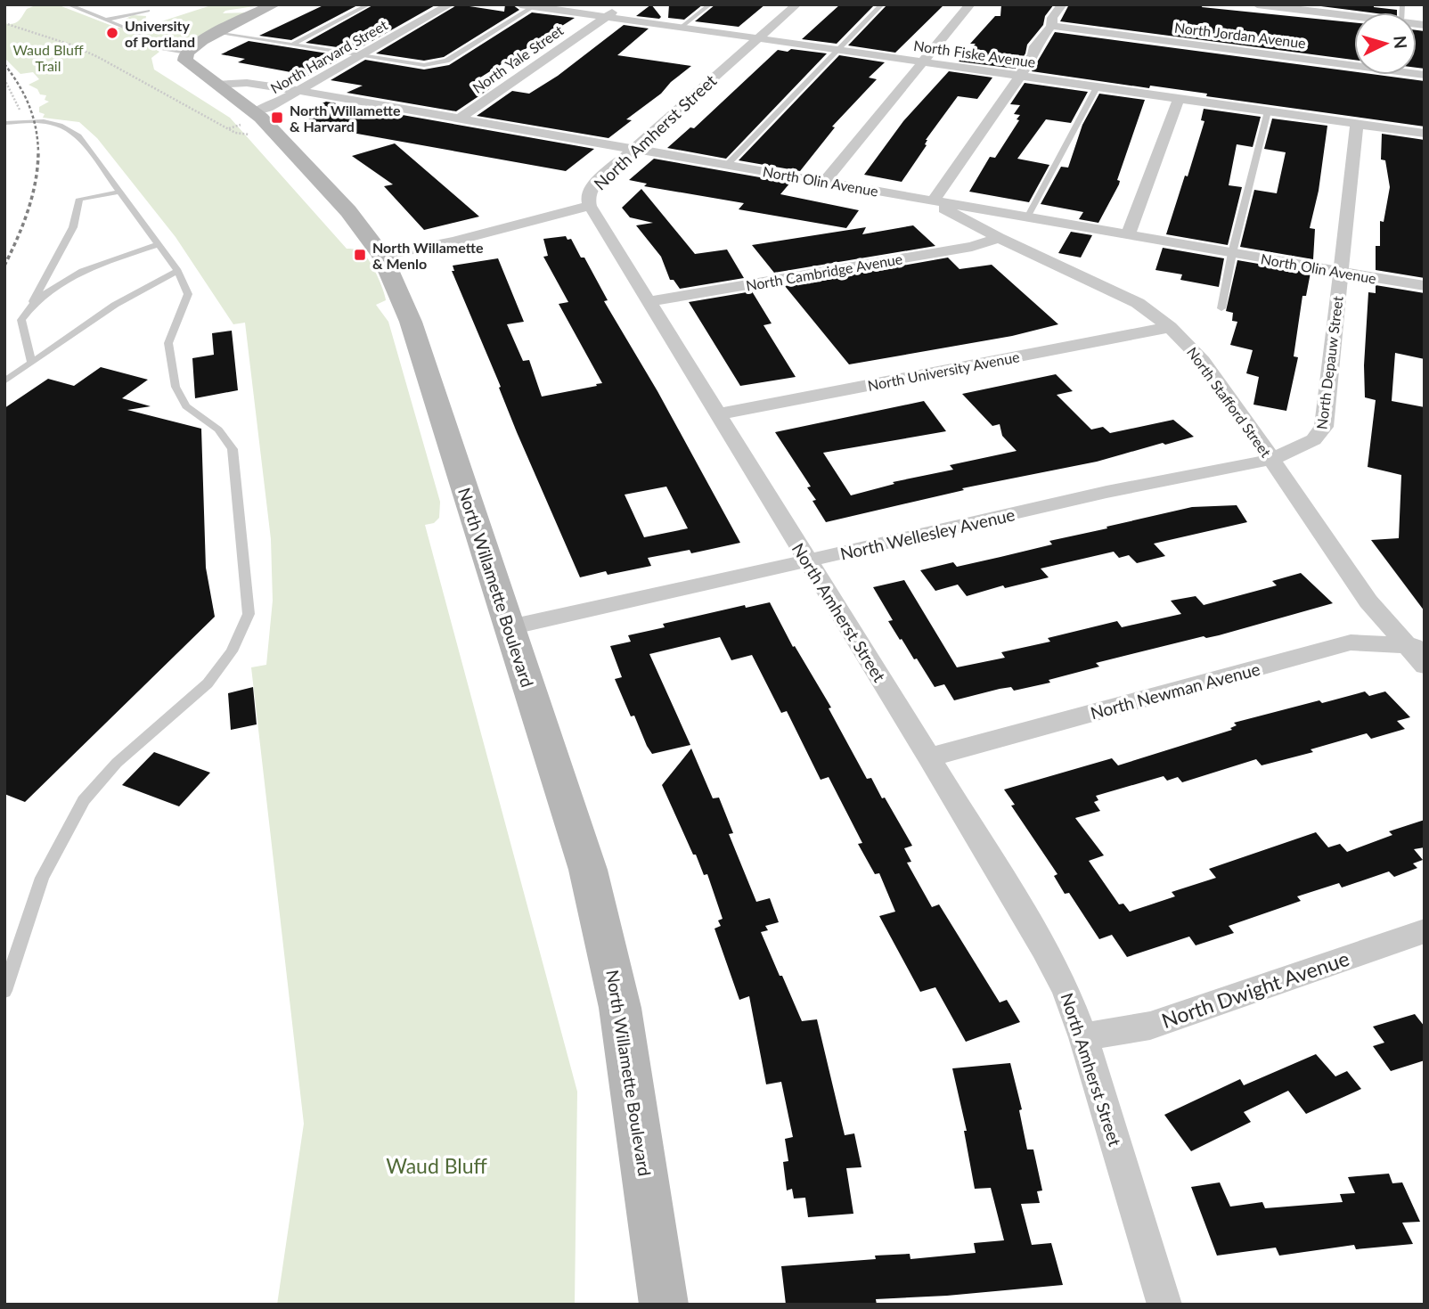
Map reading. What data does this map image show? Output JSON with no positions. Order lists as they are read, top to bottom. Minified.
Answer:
{"streets":{"main road":["North Willamette Boulevard"],"street":["North Jordan Avenue","North Fiske Avenue","North Harvard Street","North Yale Street","North Amherst Street","North Olin Avenue","North Cambridge Avenue","North Depauw Street","North University Avenue","North Stafford Street","North Wellesley Avenue","North Newman Avenue","North Dwight Avenue"]},"crossings":[["North Fiske Avenue","North Yale Street"],["North Fiske Avenue","North Amherst Street"],["North Fiske Avenue","North Depauw Street"],["North Harvard Street","North Olin Avenue"],["North Harvard Street","North Willamette Boulevard"],["North Yale Street","North Olin Avenue"],["North Amherst Street","North Olin Avenue"],["North Amherst Street","North Cambridge Avenue"],["North Amherst Street","North University Avenue"],["North Amherst Street","North Wellesley Avenue"],["North Amherst Street","North Newman Avenue"],["North Amherst Street","North Dwight Avenue"],["North Olin Avenue","North Depauw Street"],["North Olin Avenue","North Stafford Street"],["North Olin Avenue","North Willamette Boulevard"],["North Cambridge Avenue","North Stafford Street"],["North Depauw Street","North Stafford Street"],["North Depauw Street","North Wellesley Avenue"],["North University Avenue","North Stafford Street"],["North Stafford Street","North Wellesley Avenue"],["North Stafford Street","North Newman Avenue"],["North Wellesley Avenue","North Willamette Boulevard"]],"parks":["Waud Bluff Trail","Waud Bluff"],"places":{"other":["University of Portland"],"transit":["North Willamette & Harvard","North Willamette & Menlo"]},"north":"right"}
